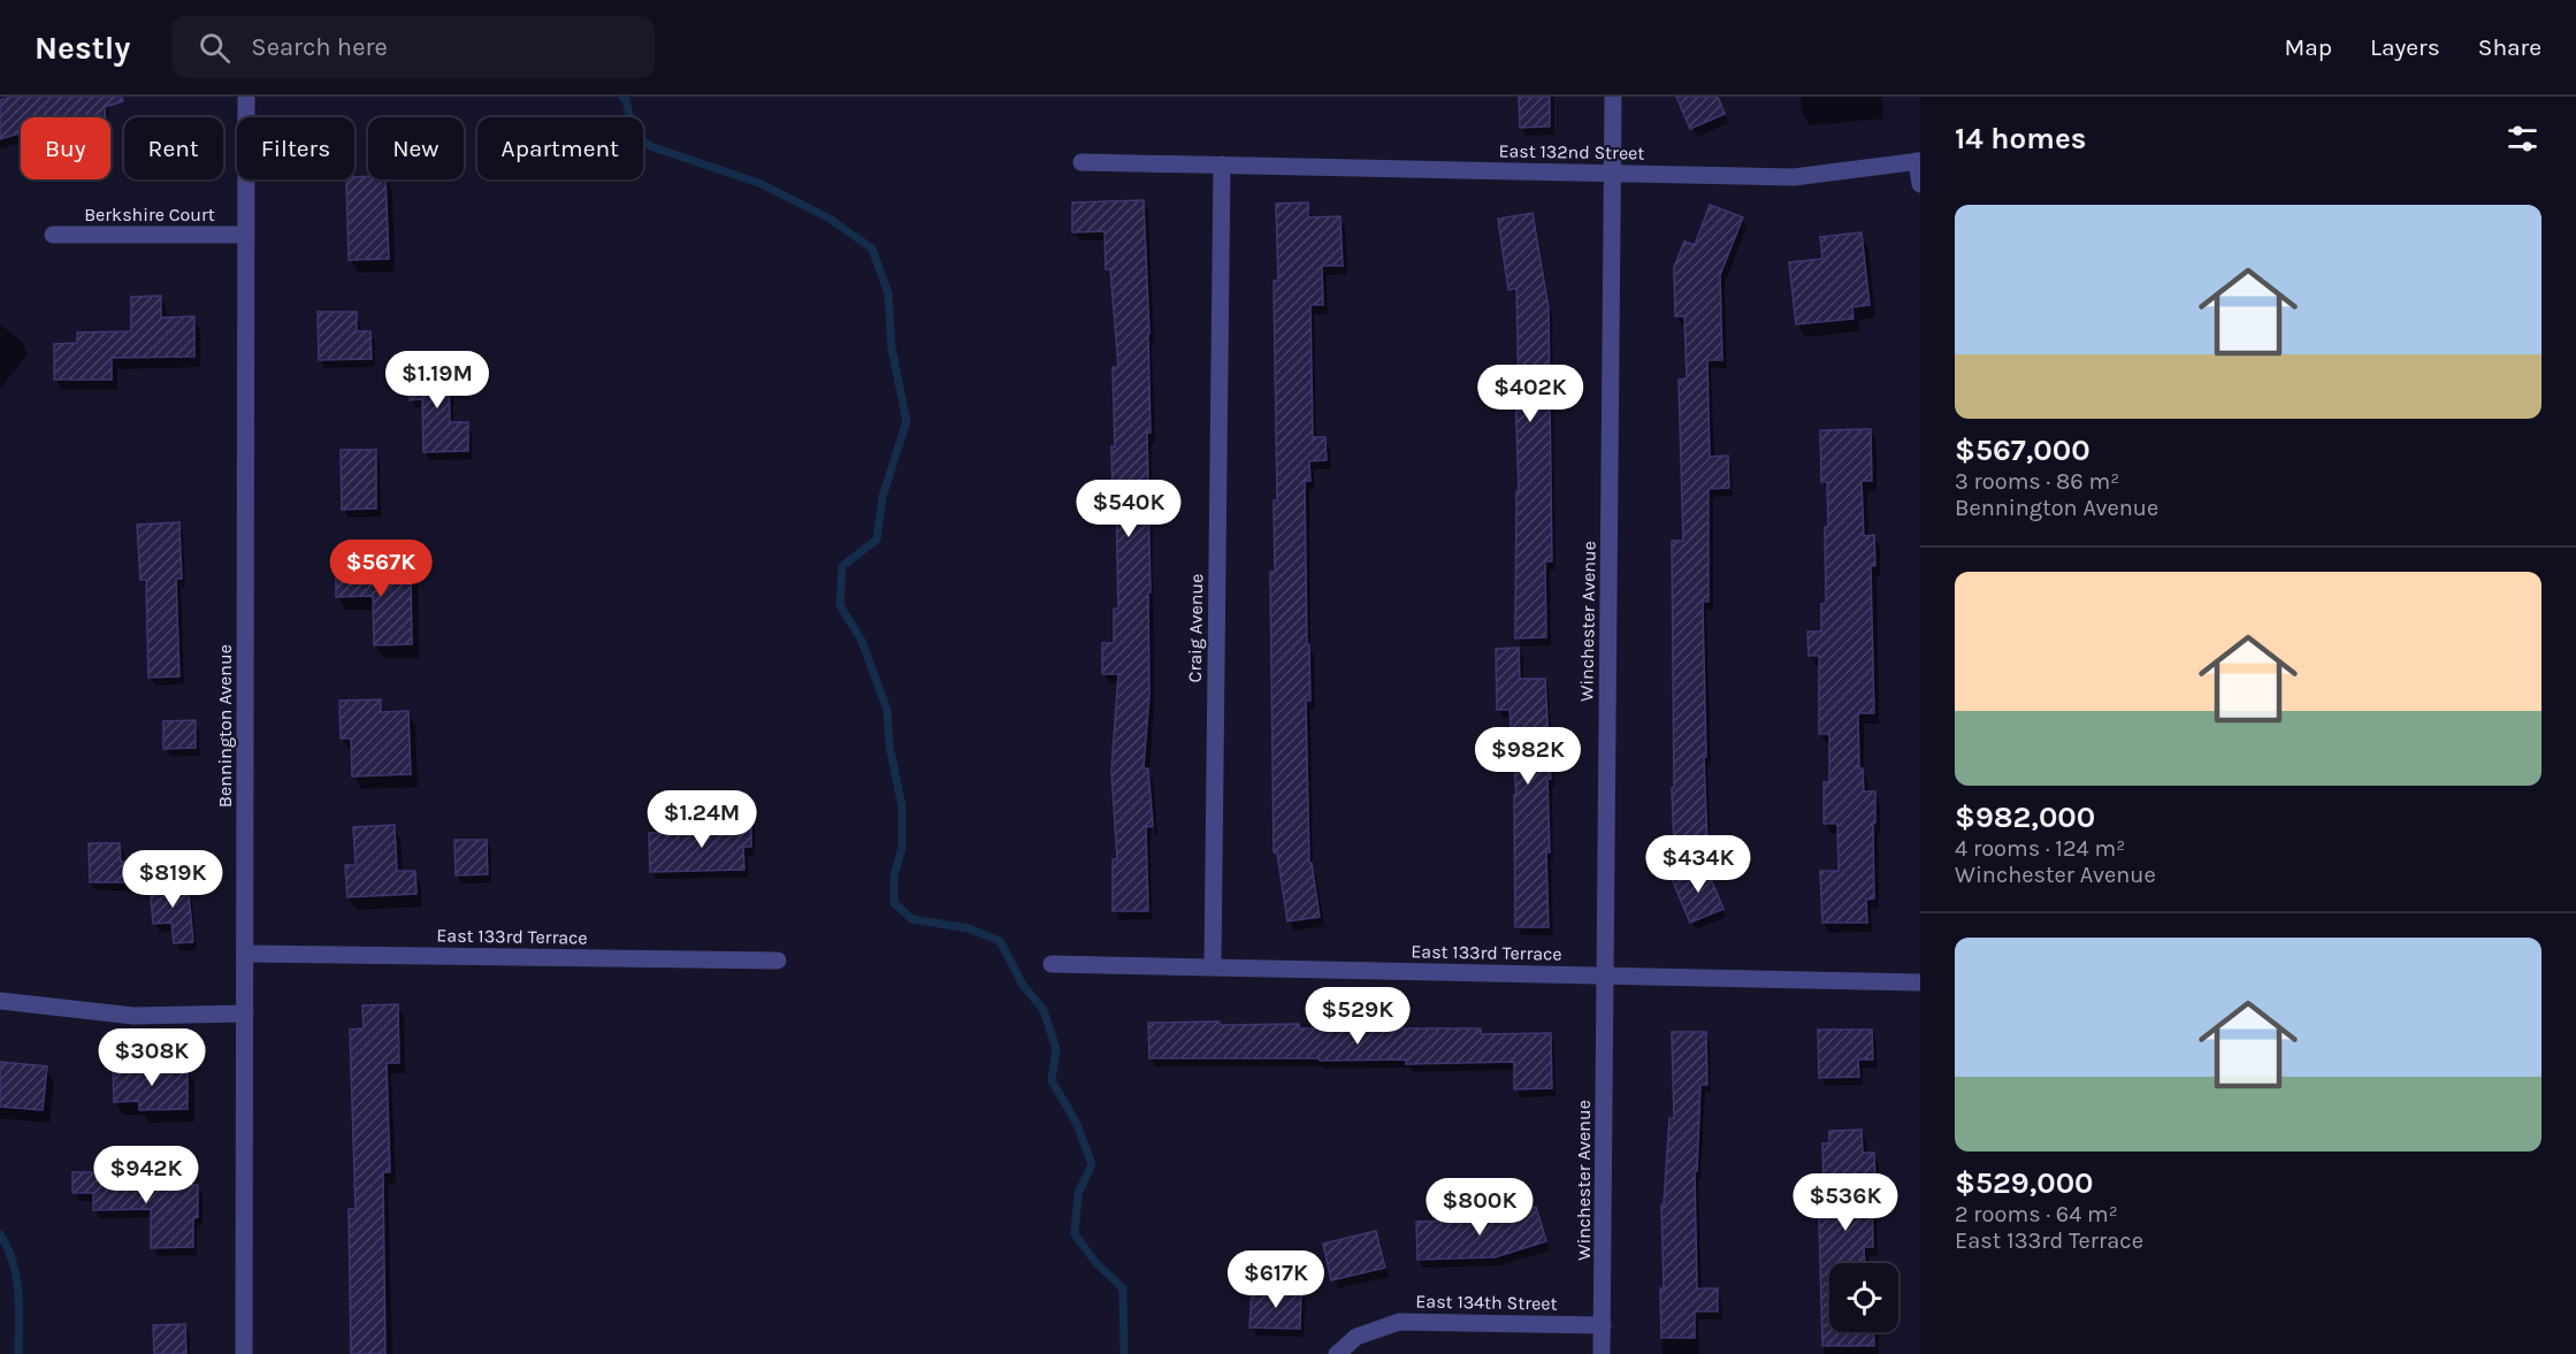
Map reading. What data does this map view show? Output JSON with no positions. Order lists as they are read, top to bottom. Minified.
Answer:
{"streets":{"street":["East 132nd Street","Berkshire Court","Winchester Avenue","Craig Avenue","Bennington Avenue","East 133rd Terrace","East 134th Street"]},"crossings":[["East 132nd Street","Winchester Avenue"],["East 132nd Street","Craig Avenue"],["Berkshire Court","Bennington Avenue"],["Winchester Avenue","East 133rd Terrace"],["Winchester Avenue","East 134th Street"],["Craig Avenue","East 133rd Terrace"],["Bennington Avenue","East 133rd Terrace"]],"page":{"header":"Nestly","search":"Search here","nav":["Map","Layers","Share"],"heading":"14 homes","chip":["Buy","Rent","Filters","New","Apartment"],"list":[{"name":"$567,000","note":"3 rooms · 86 m² · Bennington Avenue"},{"name":"$982,000","note":"4 rooms · 124 m² · Winchester Avenue"},{"name":"$529,000","note":"2 rooms · 64 m² · East 133rd Terrace"}],"price":["$1.19M","$402K","$540K","$567K","$982K","$1.24M","$434K","$819K","$529K","$308K","$942K","$536K","$800K","$617K"]}}
